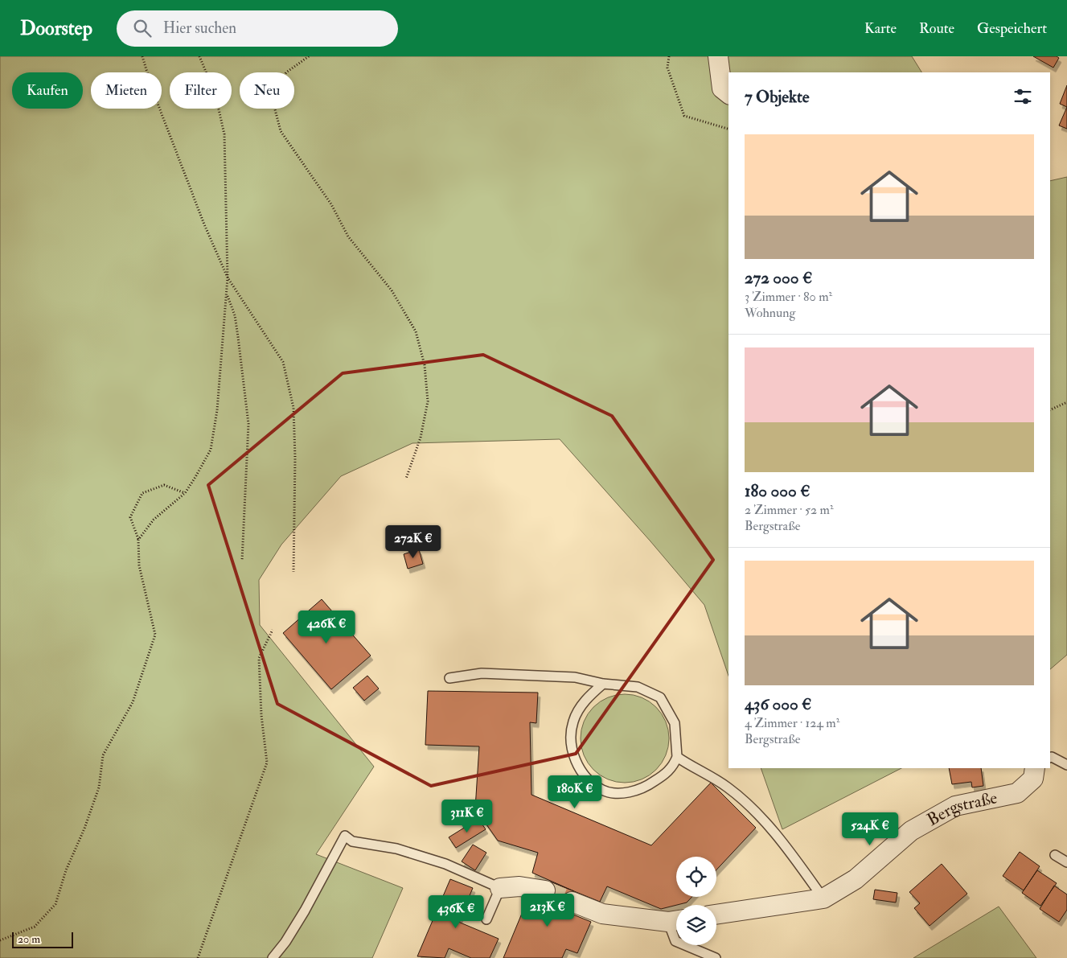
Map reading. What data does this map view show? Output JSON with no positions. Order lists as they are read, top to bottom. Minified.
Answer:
{"streets":{"street":["Bergstraße"]},"scale_bar":"20 m","page":{"header":"Doorstep","search":"Hier suchen","nav":["Karte","Route","Gespeichert"],"chip":["Kaufen","Mieten","Filter","Neu"],"heading":"7 Objekte","list":[{"name":"272 000 €","note":"3 Zimmer · 80 m² · Wohnung"},{"name":"180 000 €","note":"2 Zimmer · 52 m² · Bergstraße"},{"name":"436 000 €","note":"4 Zimmer · 124 m² · Bergstraße"}],"price":["272K €","426K €","180K €","311K €","524K €","213K €","436K €"],"scale":"20 m"}}
